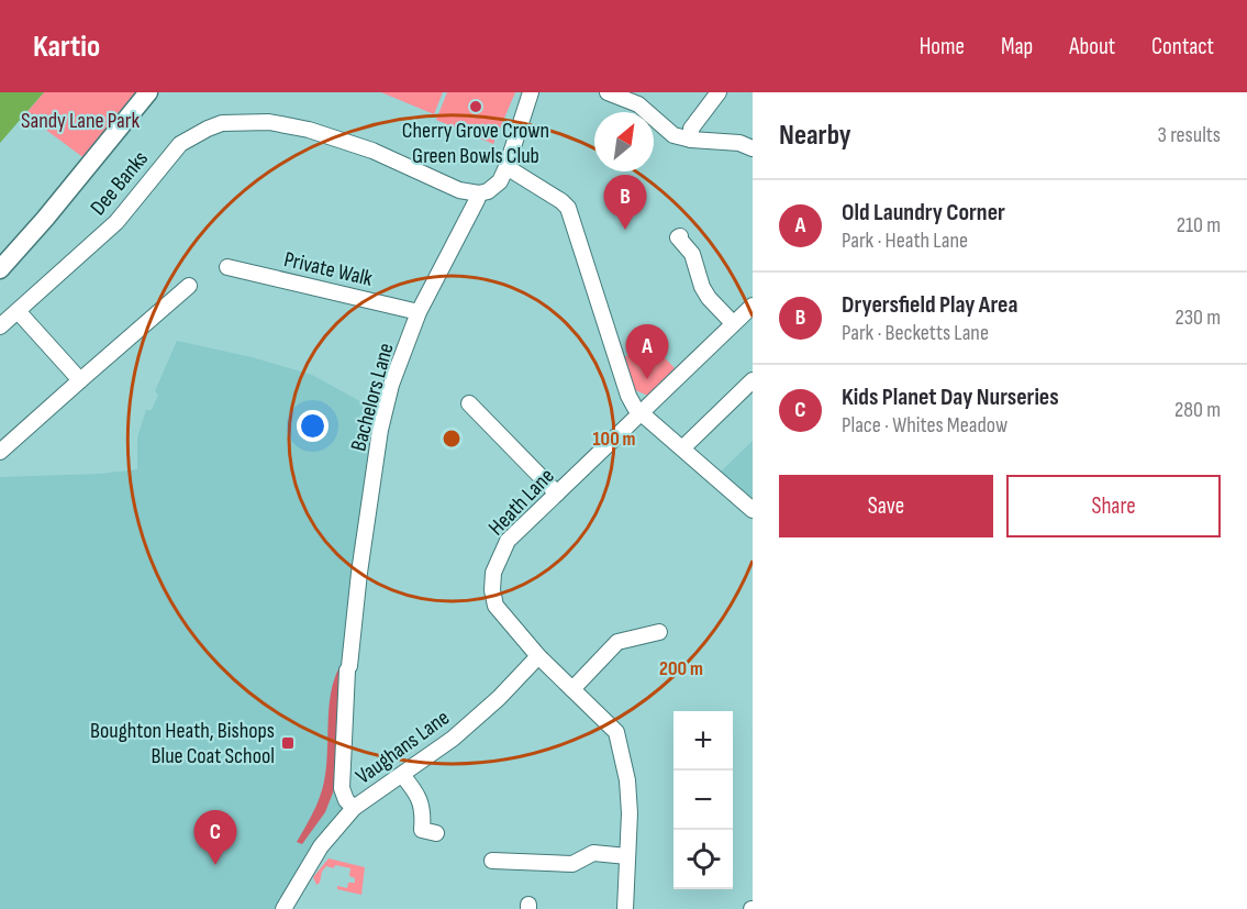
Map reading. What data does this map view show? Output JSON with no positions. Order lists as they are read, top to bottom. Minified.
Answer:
{"streets":{"street":["Dee Banks","Private Walk","Bachelors Lane","Heath Lane","Vaughans Lane"]},"crossings":[["Dee Banks","Bachelors Lane"],["Private Walk","Bachelors Lane"],["Bachelors Lane","Vaughans Lane"],["Heath Lane","Vaughans Lane"]],"parks":["Sandy Lane Park"],"places":{"other":["Cherry Grove Crown Green Bowls Club"],"transit":["Boughton Heath, Bishops Blue Coat School"]},"north":"top right","page":{"header":"Kartio","nav":["Home","Map","About","Contact"],"heading":["Nearby","3 results"],"pins":["B","A","C"],"list":[{"mark":"A","name":"Old Laundry Corner","note":"Park · Heath Lane","value":"210 m"},{"mark":"B","name":"Dryersfield Play Area","note":"Park · Becketts Lane","value":"230 m"},{"mark":"C","name":"Kids Planet Day Nurseries","note":"Place · Whites Meadow","value":"280 m"}],"buttons":["Save","Share"],"map_buttons":["+","−"]},"rings":["100 m","200 m"]}
